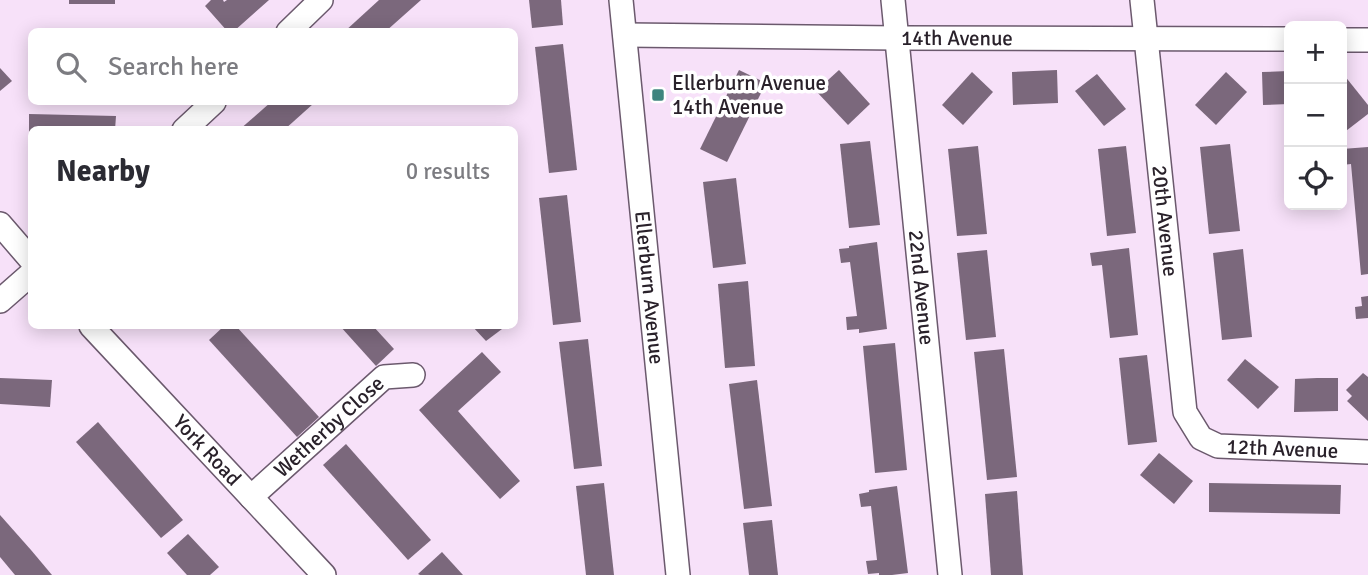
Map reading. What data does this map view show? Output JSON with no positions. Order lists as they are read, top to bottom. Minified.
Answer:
{"streets":{"street":["14th Avenue","20th Avenue","Ellerburn Avenue","22nd Avenue","Wetherby Close","12th Avenue","York Road"]},"crossings":[["14th Avenue","20th Avenue"],["14th Avenue","Ellerburn Avenue"],["14th Avenue","22nd Avenue"],["20th Avenue","12th Avenue"],["Wetherby Close","York Road"]],"places":{"transit":["Ellerburn Avenue 14th Avenue"]},"page":{"map_buttons":["+","−"],"search":"Search here","heading":["Nearby","0 results"]}}
